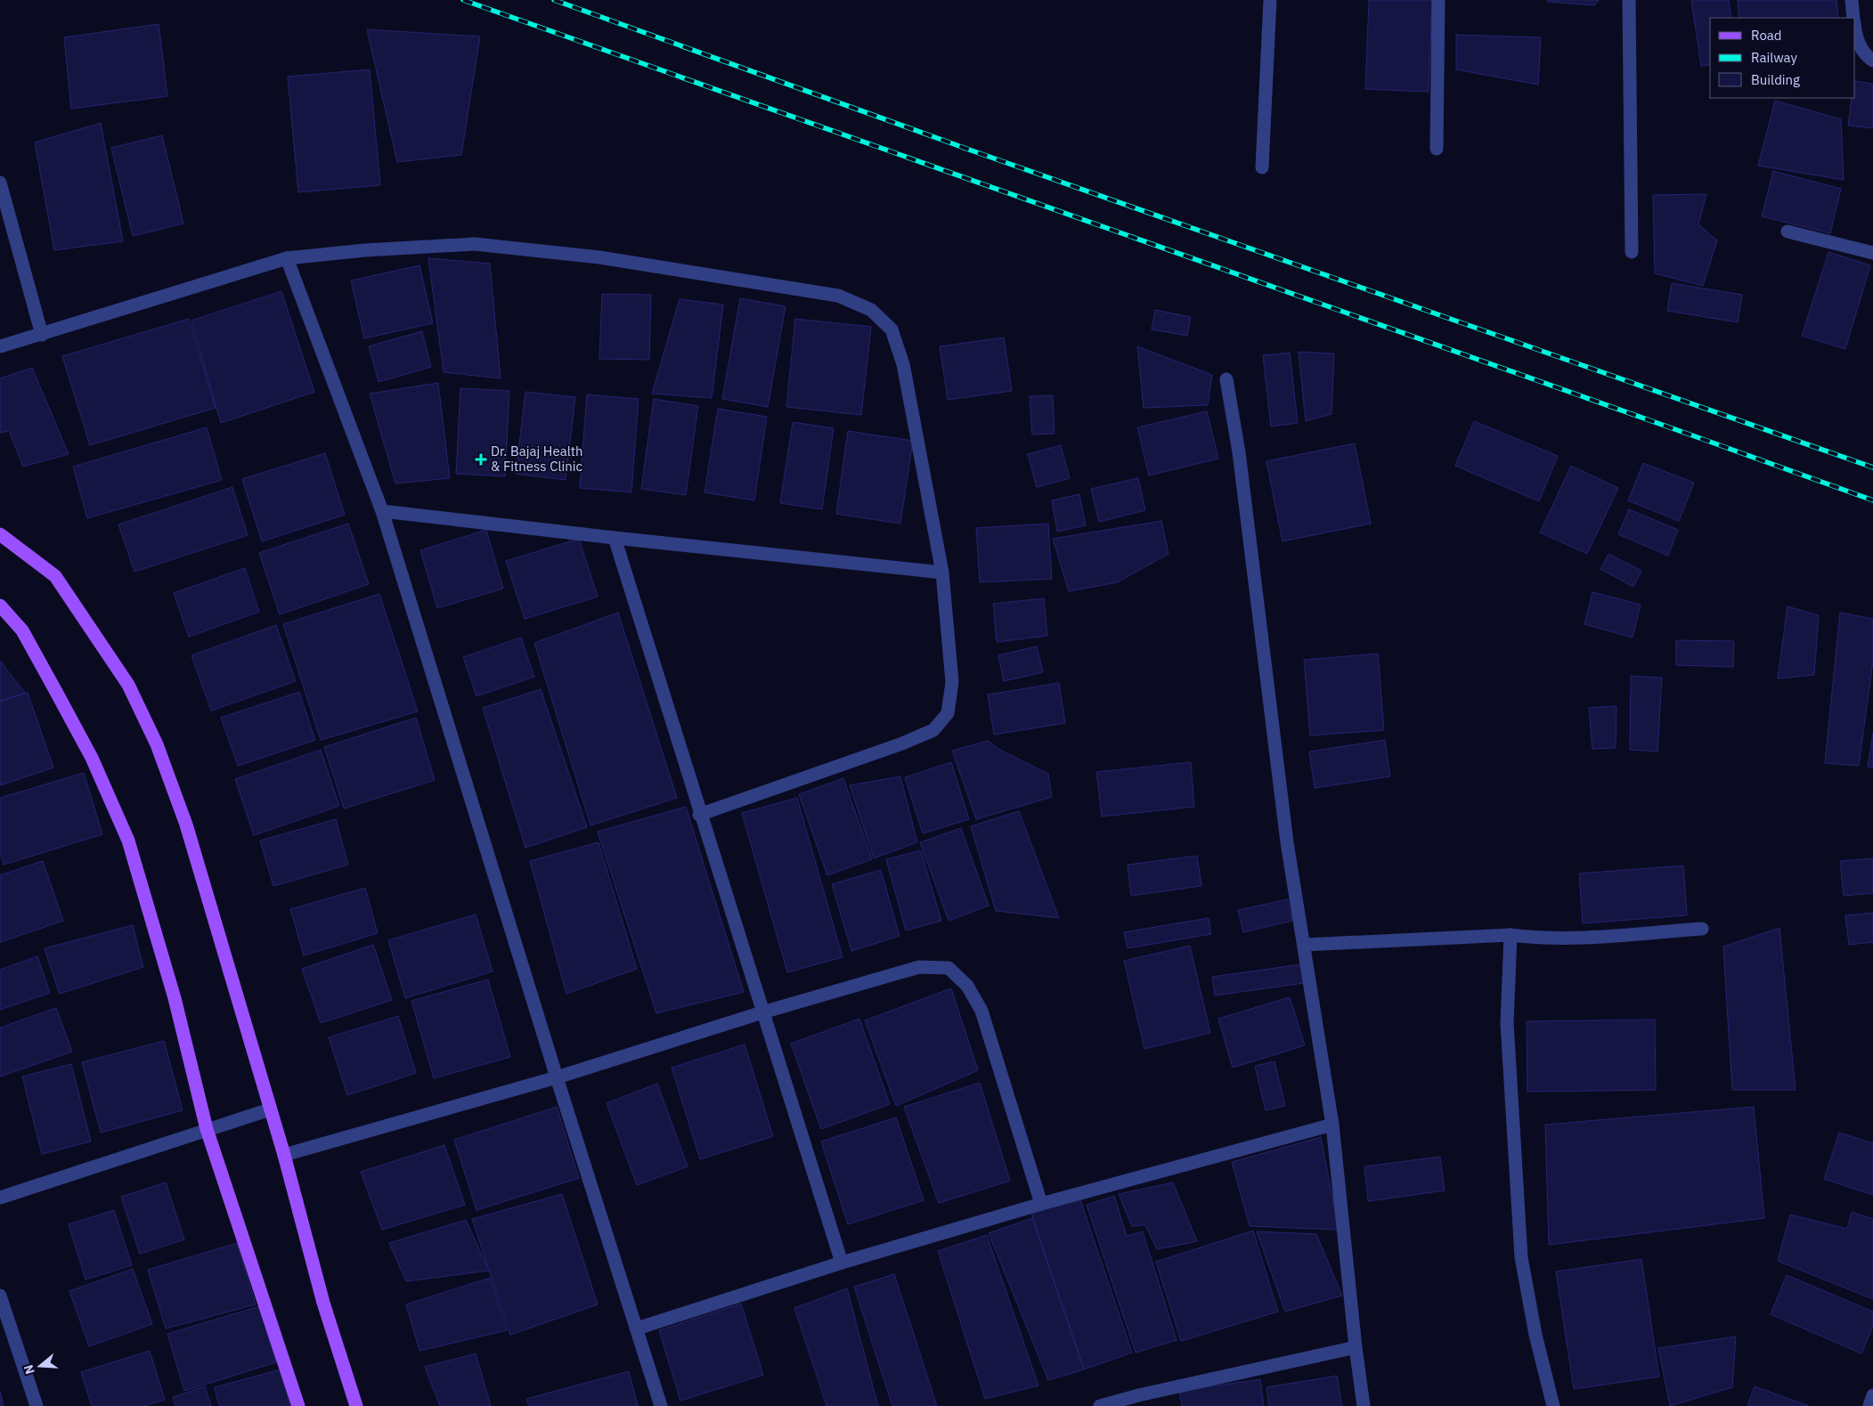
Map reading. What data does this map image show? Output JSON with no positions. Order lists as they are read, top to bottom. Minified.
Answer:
{"places":{"health":["Dr. Bajaj Health & Fitness Clinic"]},"legend":["Road","Railway","Building"],"north":"left"}
